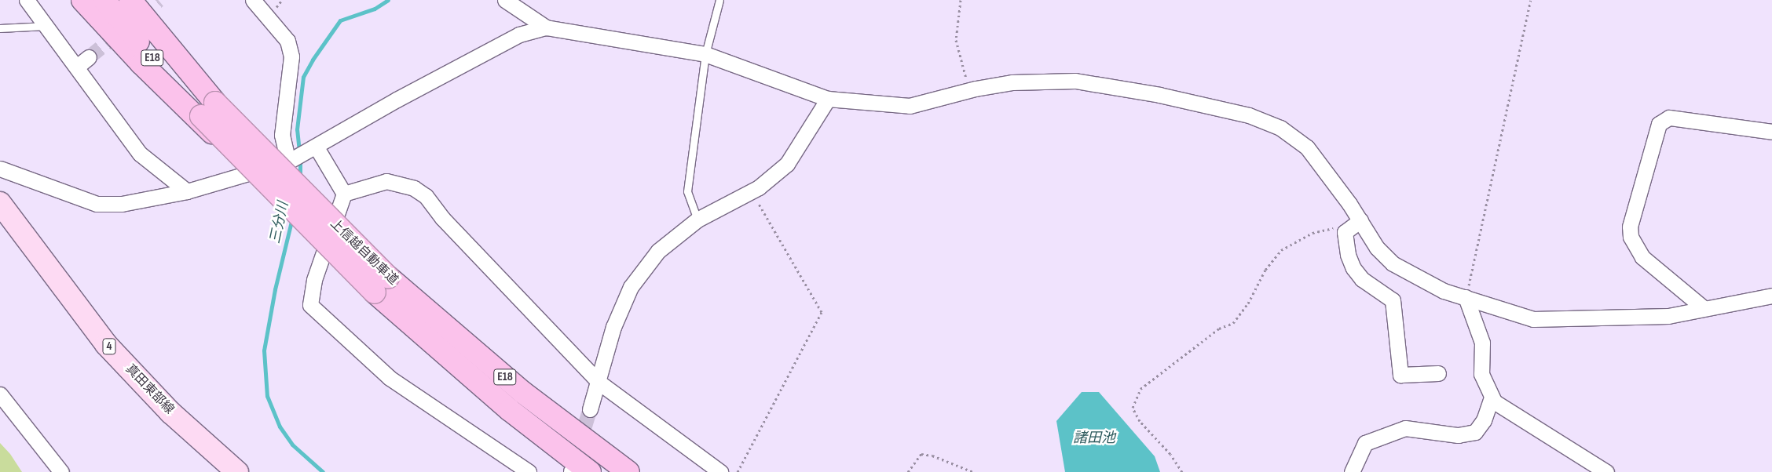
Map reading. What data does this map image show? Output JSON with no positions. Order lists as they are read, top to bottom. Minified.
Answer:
{"streets":{"highway":["E18","上信越自動車道"],"main road":["4","真田東部線"]},"water":["三分川","諸田池"]}
